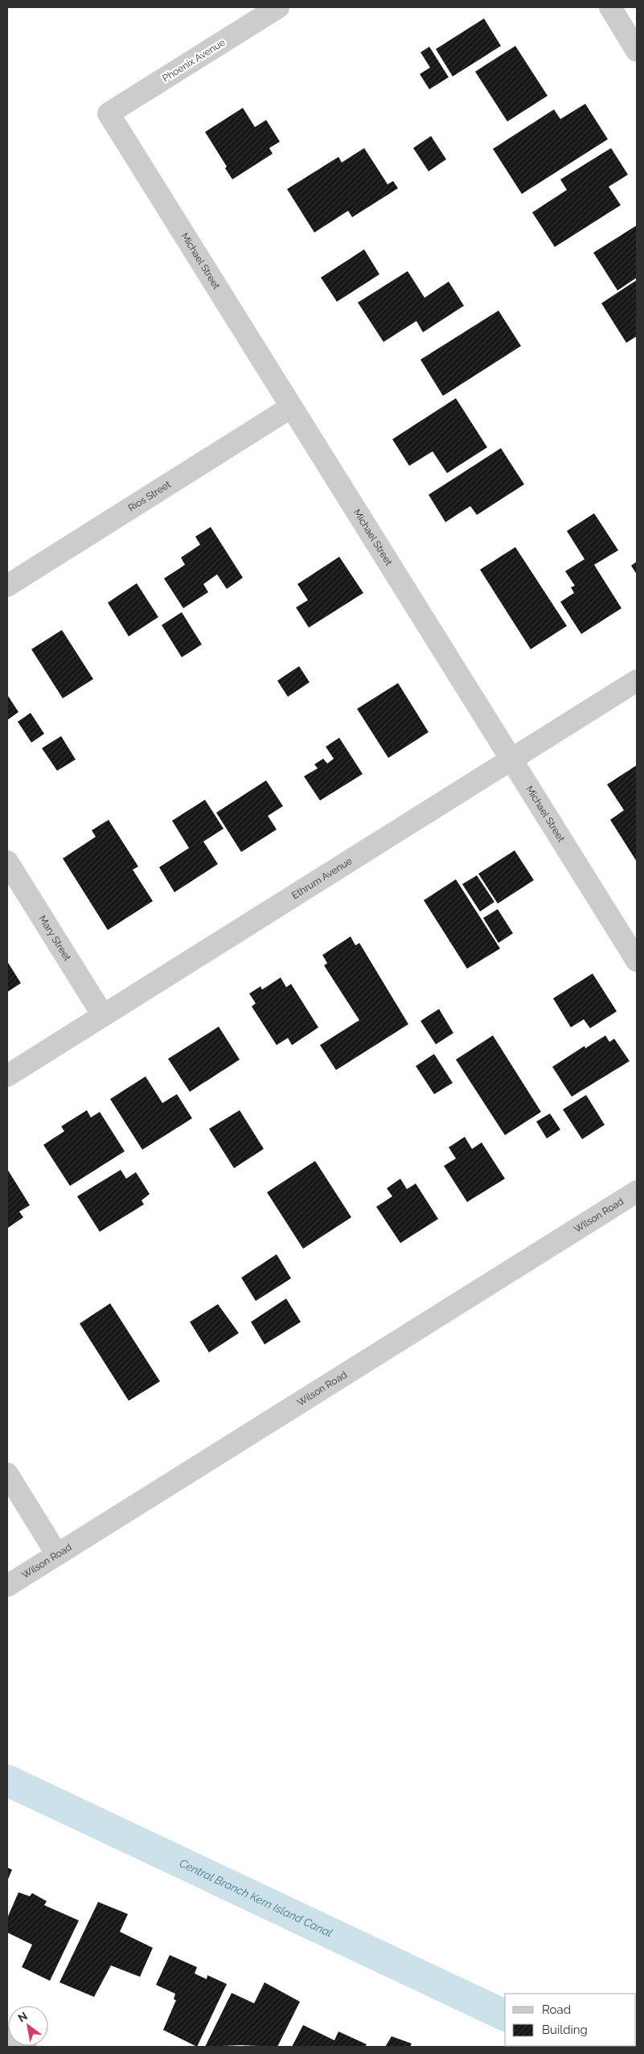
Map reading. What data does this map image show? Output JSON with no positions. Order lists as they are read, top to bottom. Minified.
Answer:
{"streets":{"street":["Phoenix Avenue","Michael Street","Rios Street","Ethrum Avenue","Mary Street","Wilson Road"]},"crossings":[["Phoenix Avenue","Michael Street"],["Michael Street","Rios Street"],["Michael Street","Ethrum Avenue"],["Ethrum Avenue","Mary Street"]],"water":["Central Branch Kern Island Canal"],"legend":["Road","Building"],"north":"top left"}
